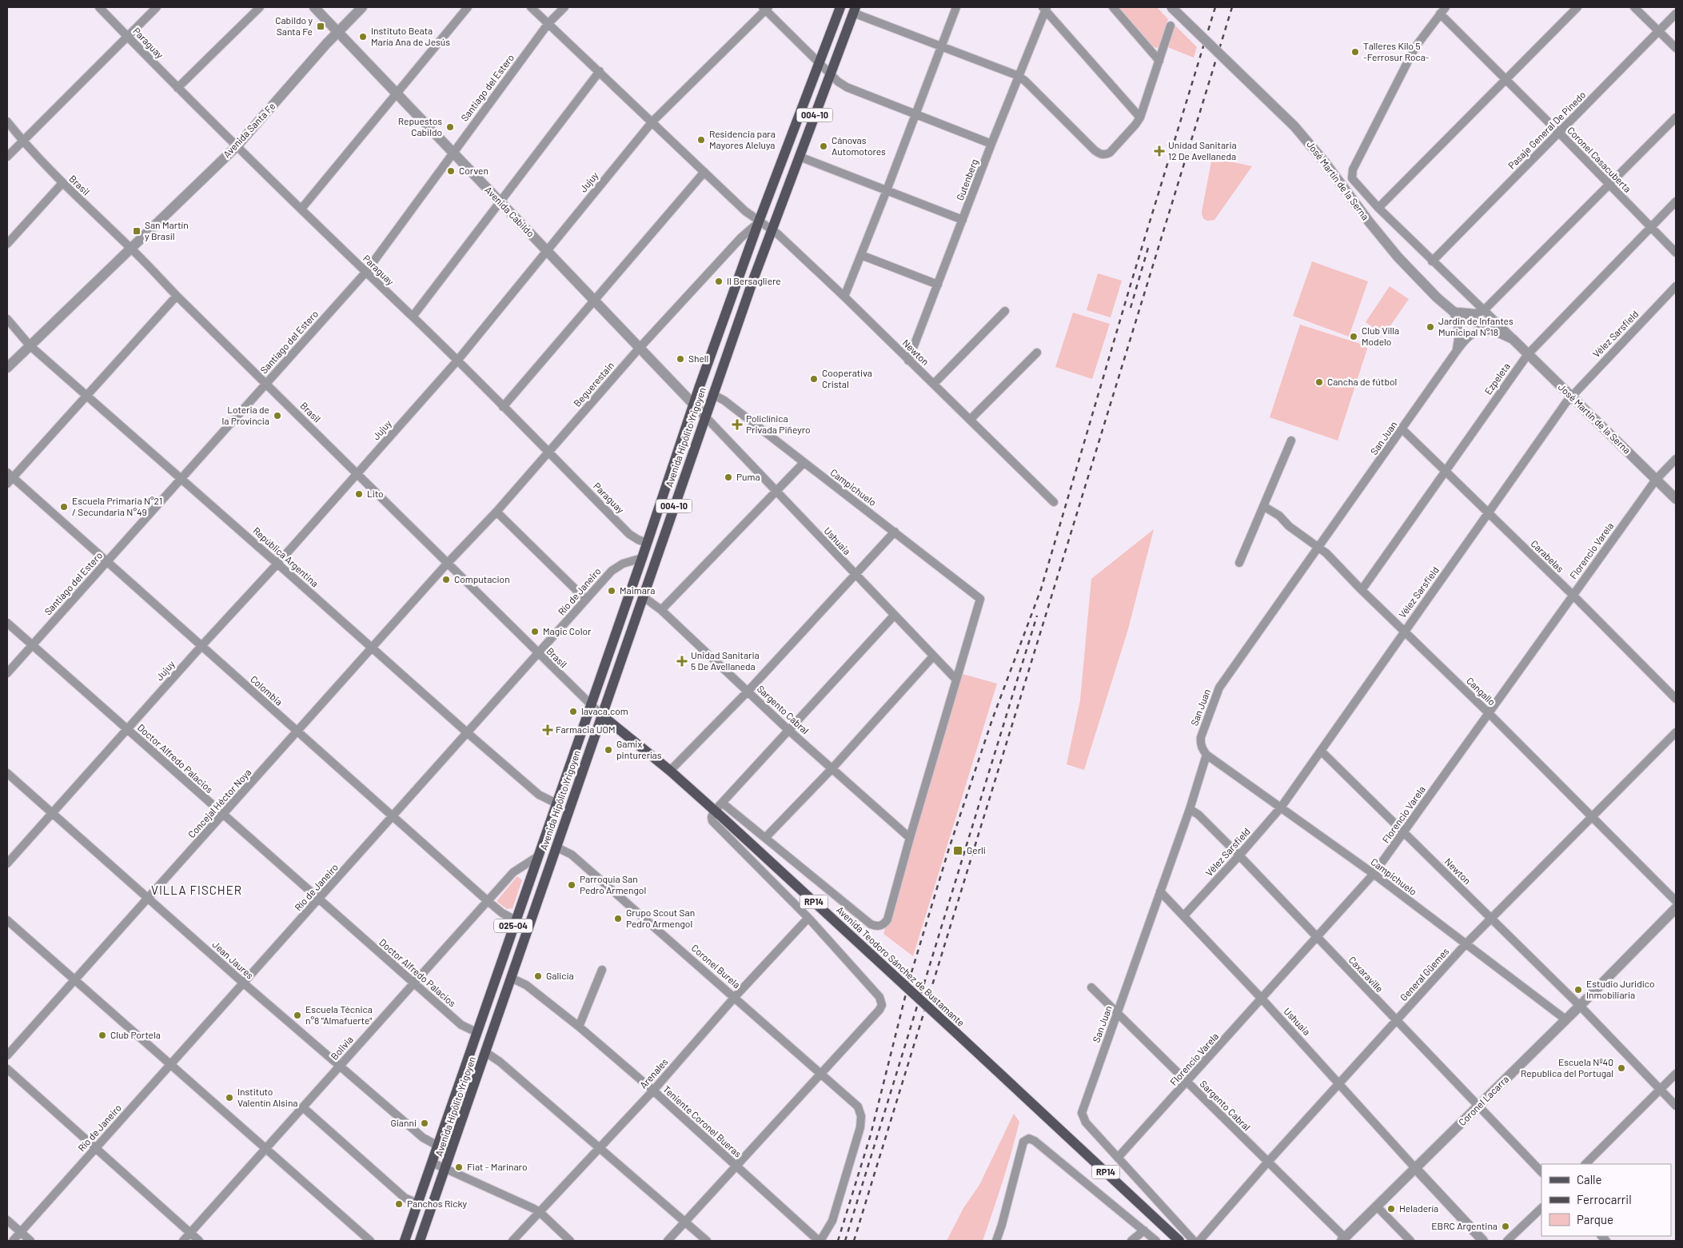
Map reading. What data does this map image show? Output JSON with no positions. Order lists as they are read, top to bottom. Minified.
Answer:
{"streets":{"main road":["004-10","Avenida Hipólito Yrigoyen","RP14","025-04","Avenida Teodoro Sánchez de Bustamante"],"street":["Paraguay","Santiago del Estero","Avenida Santa Fe","Pasaje General De Pinedo","Coronel Casacuberta","Gutenberg","José Martín de la Serna","Jujuy","Brasil","Avenida Cabildo","Vélez Sarsfield","Newton","Ezpeleta","Beguerestain","San Juan","Campichuelo","Ushuaia","Florencio Varela","Carabelas","República Argentina","Río de Janeiro","Colombia","Cangallo","Sargento Cabral","Doctor Alfredo Palacios","Concejal Héctor Noya","Jean Jaures","Coronel Burela","Caxaraville","General Güemes","Bolivia","Arenales","Coronel Lacarra","Teniente Coronel Bueras"]},"crossings":[["Paraguay","Santiago del Estero"],["Paraguay","Avenida Santa Fe"],["Paraguay","Jujuy"],["Paraguay","Beguerestain"],["Paraguay","Avenida Hipólito Yrigoyen"],["Santiago del Estero","Brasil"],["Santiago del Estero","Avenida Cabildo"],["Santiago del Estero","Newton"],["Santiago del Estero","República Argentina"],["Santiago del Estero","Colombia"],["Santiago del Estero","Doctor Alfredo Palacios"],["Avenida Santa Fe","Brasil"],["Avenida Santa Fe","Avenida Cabildo"],["Avenida Santa Fe","República Argentina"],["Pasaje General De Pinedo","Coronel Casacuberta"],["Pasaje General De Pinedo","José Martín de la Serna"],["Coronel Casacuberta","José Martín de la Serna"],["Coronel Casacuberta","Ezpeleta"],["Gutenberg","Newton"],["José Martín de la Serna","Vélez Sarsfield"],["José Martín de la Serna","Ezpeleta"],["José Martín de la Serna","San Juan"],["José Martín de la Serna","Florencio Varela"],["Jujuy","Brasil"],["Jujuy","Avenida Cabildo"],["Jujuy","Newton"],["Jujuy","República Argentina"],["Jujuy","Colombia"],["Jujuy","Doctor Alfredo Palacios"],["Jujuy","Jean Jaures"],["Brasil","Beguerestain"],["Brasil","Avenida Hipólito Yrigoyen"],["Brasil","Río de Janeiro"],["Brasil","Concejal Héctor Noya"],["Brasil","Avenida Teodoro Sánchez de Bustamante"],["Avenida Cabildo","Beguerestain"],["Avenida Cabildo","Avenida Hipólito Yrigoyen"],["Avenida Cabildo","Ushuaia"],["Vélez Sarsfield","Newton"],["Vélez Sarsfield","Campichuelo"],["Vélez Sarsfield","Ushuaia"],["Vélez Sarsfield","Carabelas"],["Vélez Sarsfield","Cangallo"],["Vélez Sarsfield","Caxaraville"],["Newton","Beguerestain"],["Newton","Avenida Hipólito Yrigoyen"],["Newton","Florencio Varela"],["Newton","General Güemes"],["Newton","Coronel Lacarra"],["Ezpeleta","Carabelas"],["Ezpeleta","Cangallo"],["Beguerestain","Avenida Hipólito Yrigoyen"],["Beguerestain","Concejal Héctor Noya"],["Avenida Hipólito Yrigoyen","Campichuelo"],["Avenida Hipólito Yrigoyen","Ushuaia"],["Avenida Hipólito Yrigoyen","República Argentina"],["Avenida Hipólito Yrigoyen","Río de Janeiro"],["Avenida Hipólito Yrigoyen","Colombia"],["Avenida Hipólito Yrigoyen","Sargento Cabral"],["Avenida Hipólito Yrigoyen","Doctor Alfredo Palacios"],["Avenida Hipólito Yrigoyen","Jean Jaures"],["Avenida Hipólito Yrigoyen","Coronel Burela"],["Avenida Hipólito Yrigoyen","Avenida Teodoro Sánchez de Bustamante"],["Avenida Hipólito Yrigoyen","Bolivia"],["Avenida Hipólito Yrigoyen","Teniente Coronel Bueras"],["San Juan","Campichuelo"],["San Juan","Ushuaia"],["San Juan","Florencio Varela"],["San Juan","Carabelas"],["San Juan","Cangallo"],["San Juan","Sargento Cabral"],["San Juan","Caxaraville"],["Campichuelo","Ushuaia"],["Campichuelo","Florencio Varela"],["Campichuelo","General Güemes"],["Campichuelo","Coronel Lacarra"],["Ushuaia","Florencio Varela"],["Ushuaia","General Güemes"],["Ushuaia","Coronel Lacarra"],["Florencio Varela","Carabelas"],["Florencio Varela","Cangallo"],["Florencio Varela","Sargento Cabral"],["Florencio Varela","Caxaraville"],["República Argentina","Río de Janeiro"],["República Argentina","Concejal Héctor Noya"],["Río de Janeiro","Colombia"],["Río de Janeiro","Doctor Alfredo Palacios"],["Río de Janeiro","Jean Jaures"],["Colombia","Concejal Héctor Noya"],["Colombia","Bolivia"],["Cangallo","General Güemes"],["Sargento Cabral","General Güemes"],["Sargento Cabral","Coronel Lacarra"],["Doctor Alfredo Palacios","Concejal Héctor Noya"],["Doctor Alfredo Palacios","Bolivia"],["Concejal Héctor Noya","Jean Jaures"],["Jean Jaures","Bolivia"],["Coronel Burela","Arenales"],["Coronel Burela","Teniente Coronel Bueras"],["Caxaraville","General Güemes"],["Caxaraville","Coronel Lacarra"],["Arenales","Teniente Coronel Bueras"]],"districts":["VILLA FISCHER"],"places":{"transit":["Cabildo y Santa Fe","San Martín y Brasil","Gerli"],"other":["Instituto Beata María Ana de Jesús","Talleres Kilo 5 -Ferrosur Roca-","Repuestos Cabildo","Residencia para Mayores Aleluya","Cánovas Automotores","Corven","Il Bersagliere","Jardin de Infantes Municipal N°18","Club Villa Modelo","Shell","Cooperativa Cristal","Cancha de fútbol","Loteria de la Provincia","Puma","Lito","Escuela Primaria N°21 / Secundaria N°49","Computacion","Maimara","Magic Color","lavaca.com","Gamix pinturerías","Parroquia San Pedro Armengol","Grupo Scout San Pedro Armengol","Galicia","Estudio Juridico Inmobiliaria","Escuela Técnica n°8 \"Almafuerte\"","Club Portela","Escuela Nº40 Republica del Portugal","Instituto Valentín Alsina","Gianni","Fiat - Marinaro","Panchos Ricky","Heladería","EBRC Argentina"],"health":["Unidad Sanitaria 12 De Avellaneda","Policlínica Privada Piñeyro","Unidad Sanitaria 5 De Avellaneda","Farmacia UOM"]},"legend":["Calle","Ferrocarril","Parque"]}
